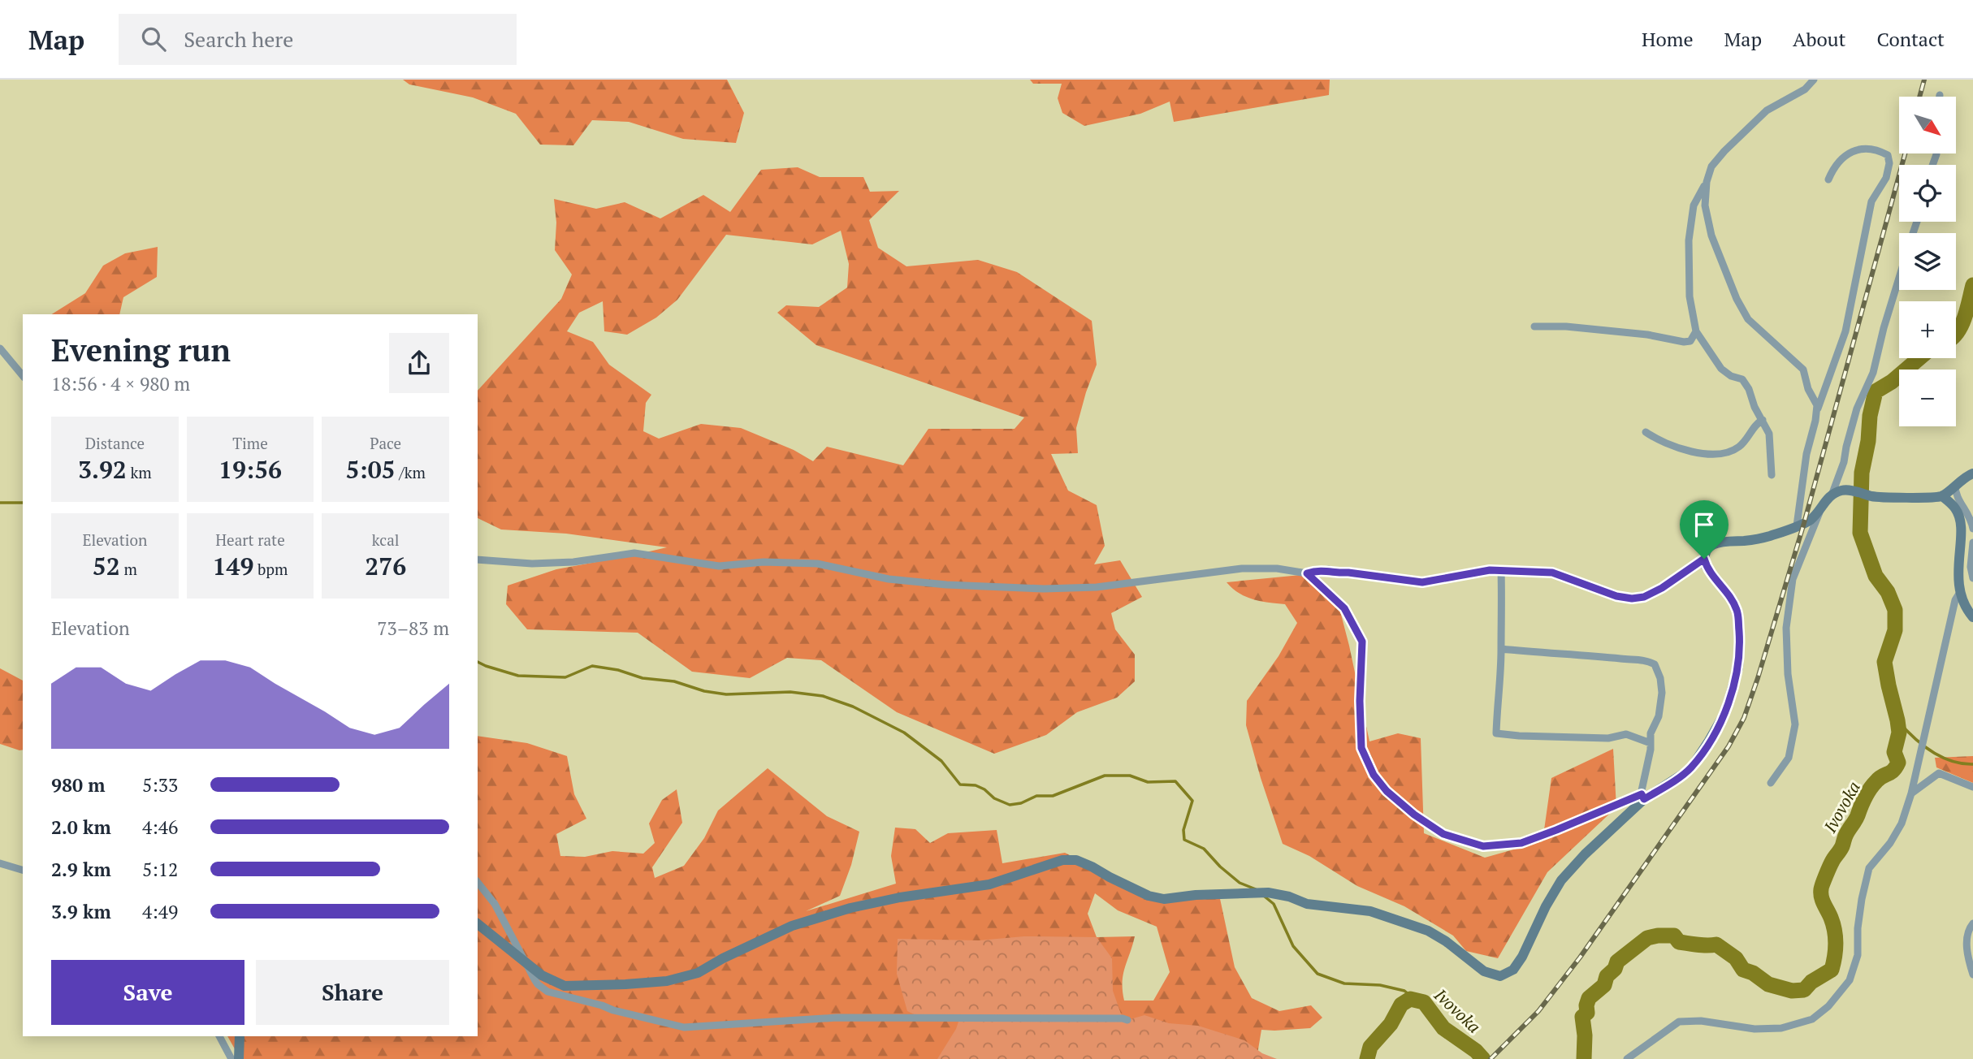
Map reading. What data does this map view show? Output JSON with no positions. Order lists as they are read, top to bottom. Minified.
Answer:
{"water":["Ivovoka"],"north":"bottom right","page":{"header":"Map","search":"Search here","nav":["Home","Map","About","Contact"],"map_buttons":["+","−"],"heading":["Evening run","18:56 · 4 × 980 m"],"stats":[["Distance","3.92 km"],["Time","19:56"],["Pace","5:05 /km"],["Elevation","52 m"],["Heart rate","149 bpm"],["kcal","276"]],"chart":["Elevation","73–83 m"],"list":[{"name":"980 m","note":"5:33"},{"name":"2.0 km","note":"4:46"},{"name":"2.9 km","note":"5:12"},{"name":"3.9 km","note":"4:49"}],"buttons":["Save","Share"]}}
